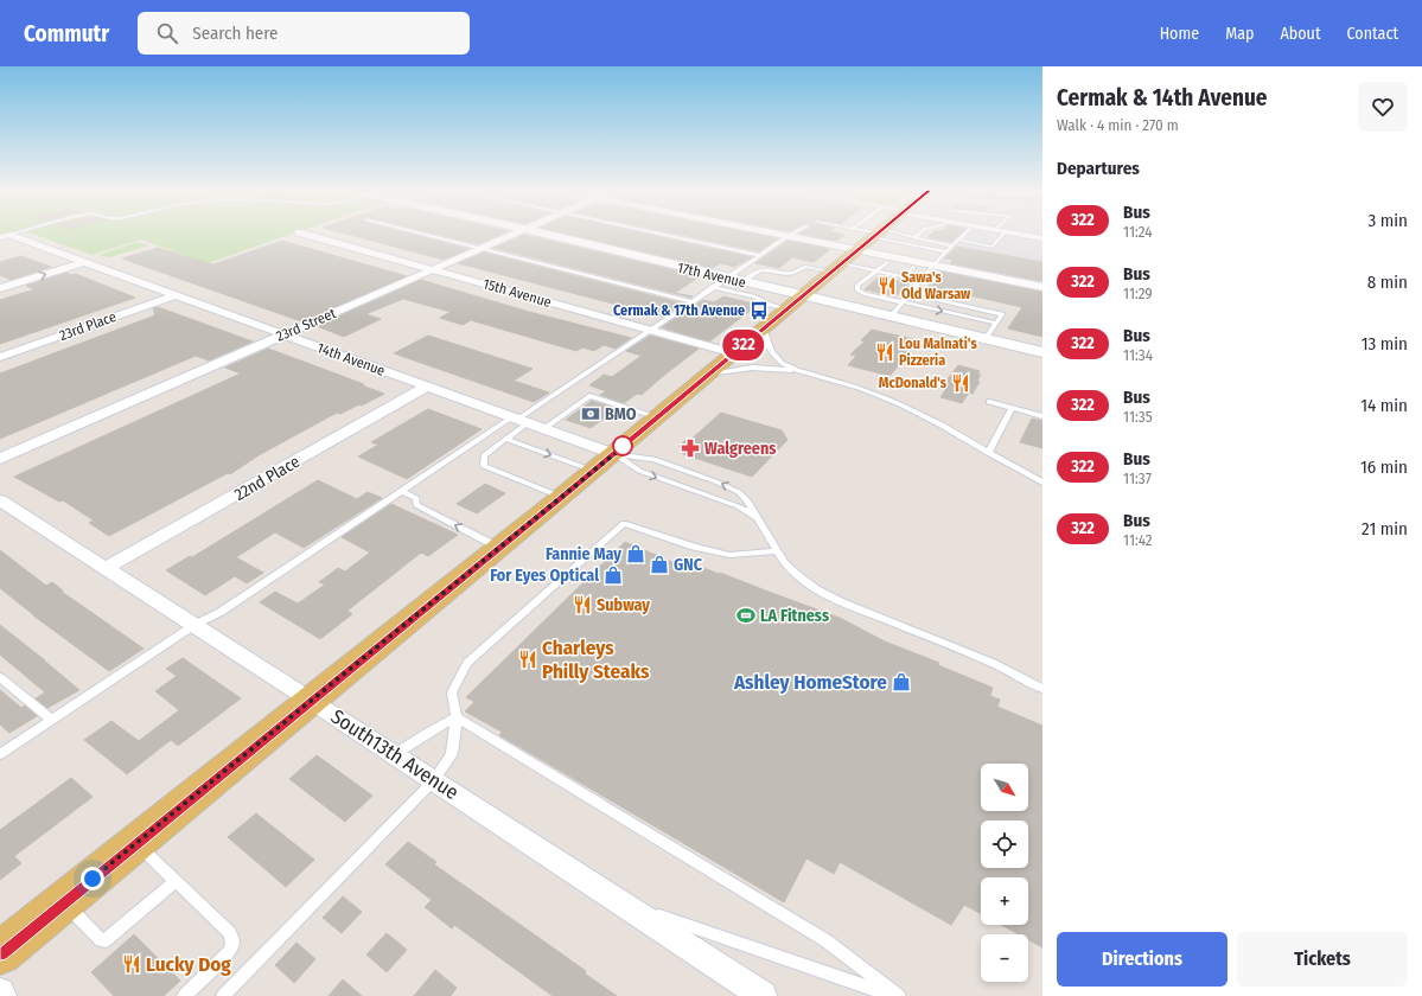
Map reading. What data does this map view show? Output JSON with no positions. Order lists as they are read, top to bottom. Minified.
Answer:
{"streets":{"street":["17th Avenue","15th Avenue","23rd Street","23rd Place","14th Avenue","22nd Place","South13th Avenue"]},"crossings":[["15th Avenue","23rd Street"],["23rd Street","14th Avenue"],["23rd Place","14th Avenue"],["14th Avenue","22nd Place"],["22nd Place","South13th Avenue"]],"places":{"restaurant":["Sawa's Old Warsaw","Lou Malnati's Pizzeria","McDonald's","Subway","Charleys Philly Steaks","Lucky Dog"],"bus stop":["Cermak & 17th Avenue"],"bank":["BMO"],"pharmacy":["Walgreens"],"shop":["Fannie May","GNC","For Eyes Optical","Ashley HomeStore"],"sports":["LA Fitness"]},"lines":["bus line 322"],"north":"bottom right","page":{"header":"Commutr","search":"Search here","nav":["Home","Map","About","Contact"],"on_map":"322","heading":[["Cermak & 14th Avenue","Walk · 4 min · 270 m"],"Departures"],"list":[{"mark":"322","name":"Bus","note":"11:24","value":"3 min"},{"mark":"322","name":"Bus","note":"11:29","value":"8 min"},{"mark":"322","name":"Bus","note":"11:34","value":"13 min"},{"mark":"322","name":"Bus","note":"11:35","value":"14 min"},{"mark":"322","name":"Bus","note":"11:37","value":"16 min"},{"mark":"322","name":"Bus","note":"11:42","value":"21 min"}],"map_buttons":["+","−"],"buttons":["Directions","Tickets"]}}
